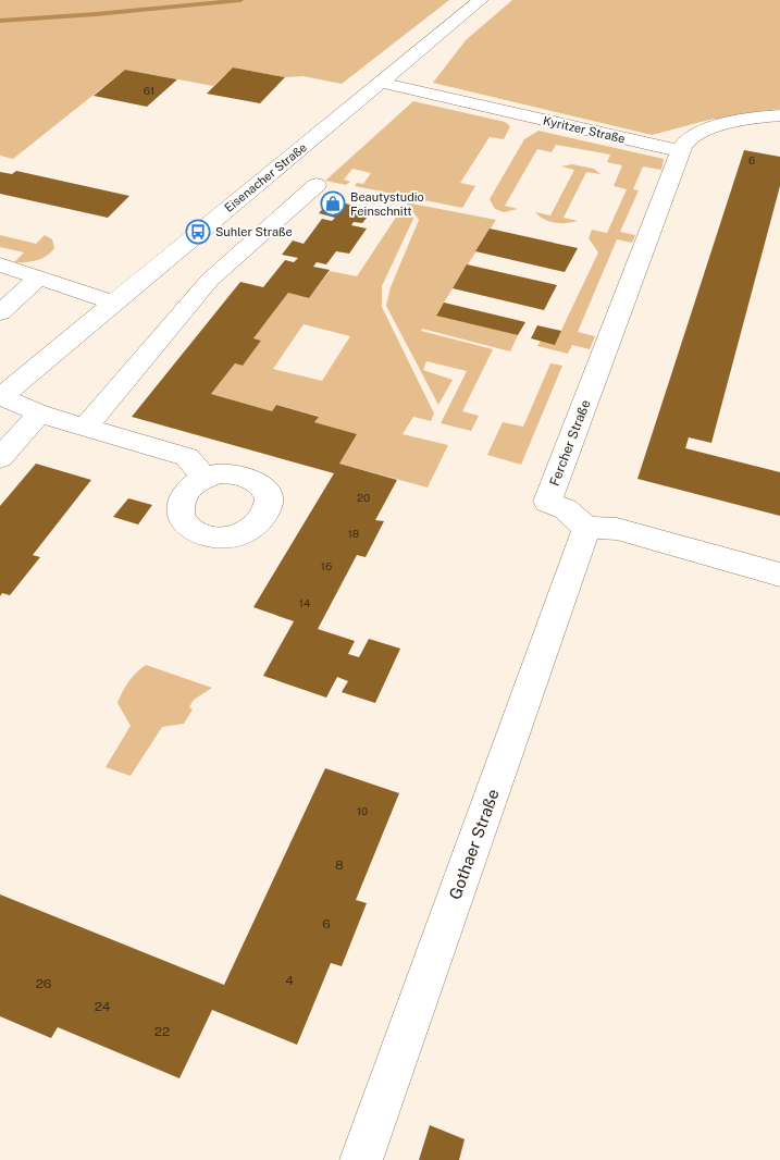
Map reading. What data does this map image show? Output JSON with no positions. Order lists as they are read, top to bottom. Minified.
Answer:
{"streets":{"street":["Kyritzer Straße","Eisenacher Straße","Fercher Straße","Gothaer Straße"]},"crossings":[["Kyritzer Straße","Eisenacher Straße"],["Kyritzer Straße","Fercher Straße"],["Fercher Straße","Gothaer Straße"]],"places":{"shop":["Beautystudio Feinschnitt"],"bus stop":["Suhler Straße"]},"house_numbers":["61","6","20","18","16","14","10","8","6","4","26","24","22"]}
